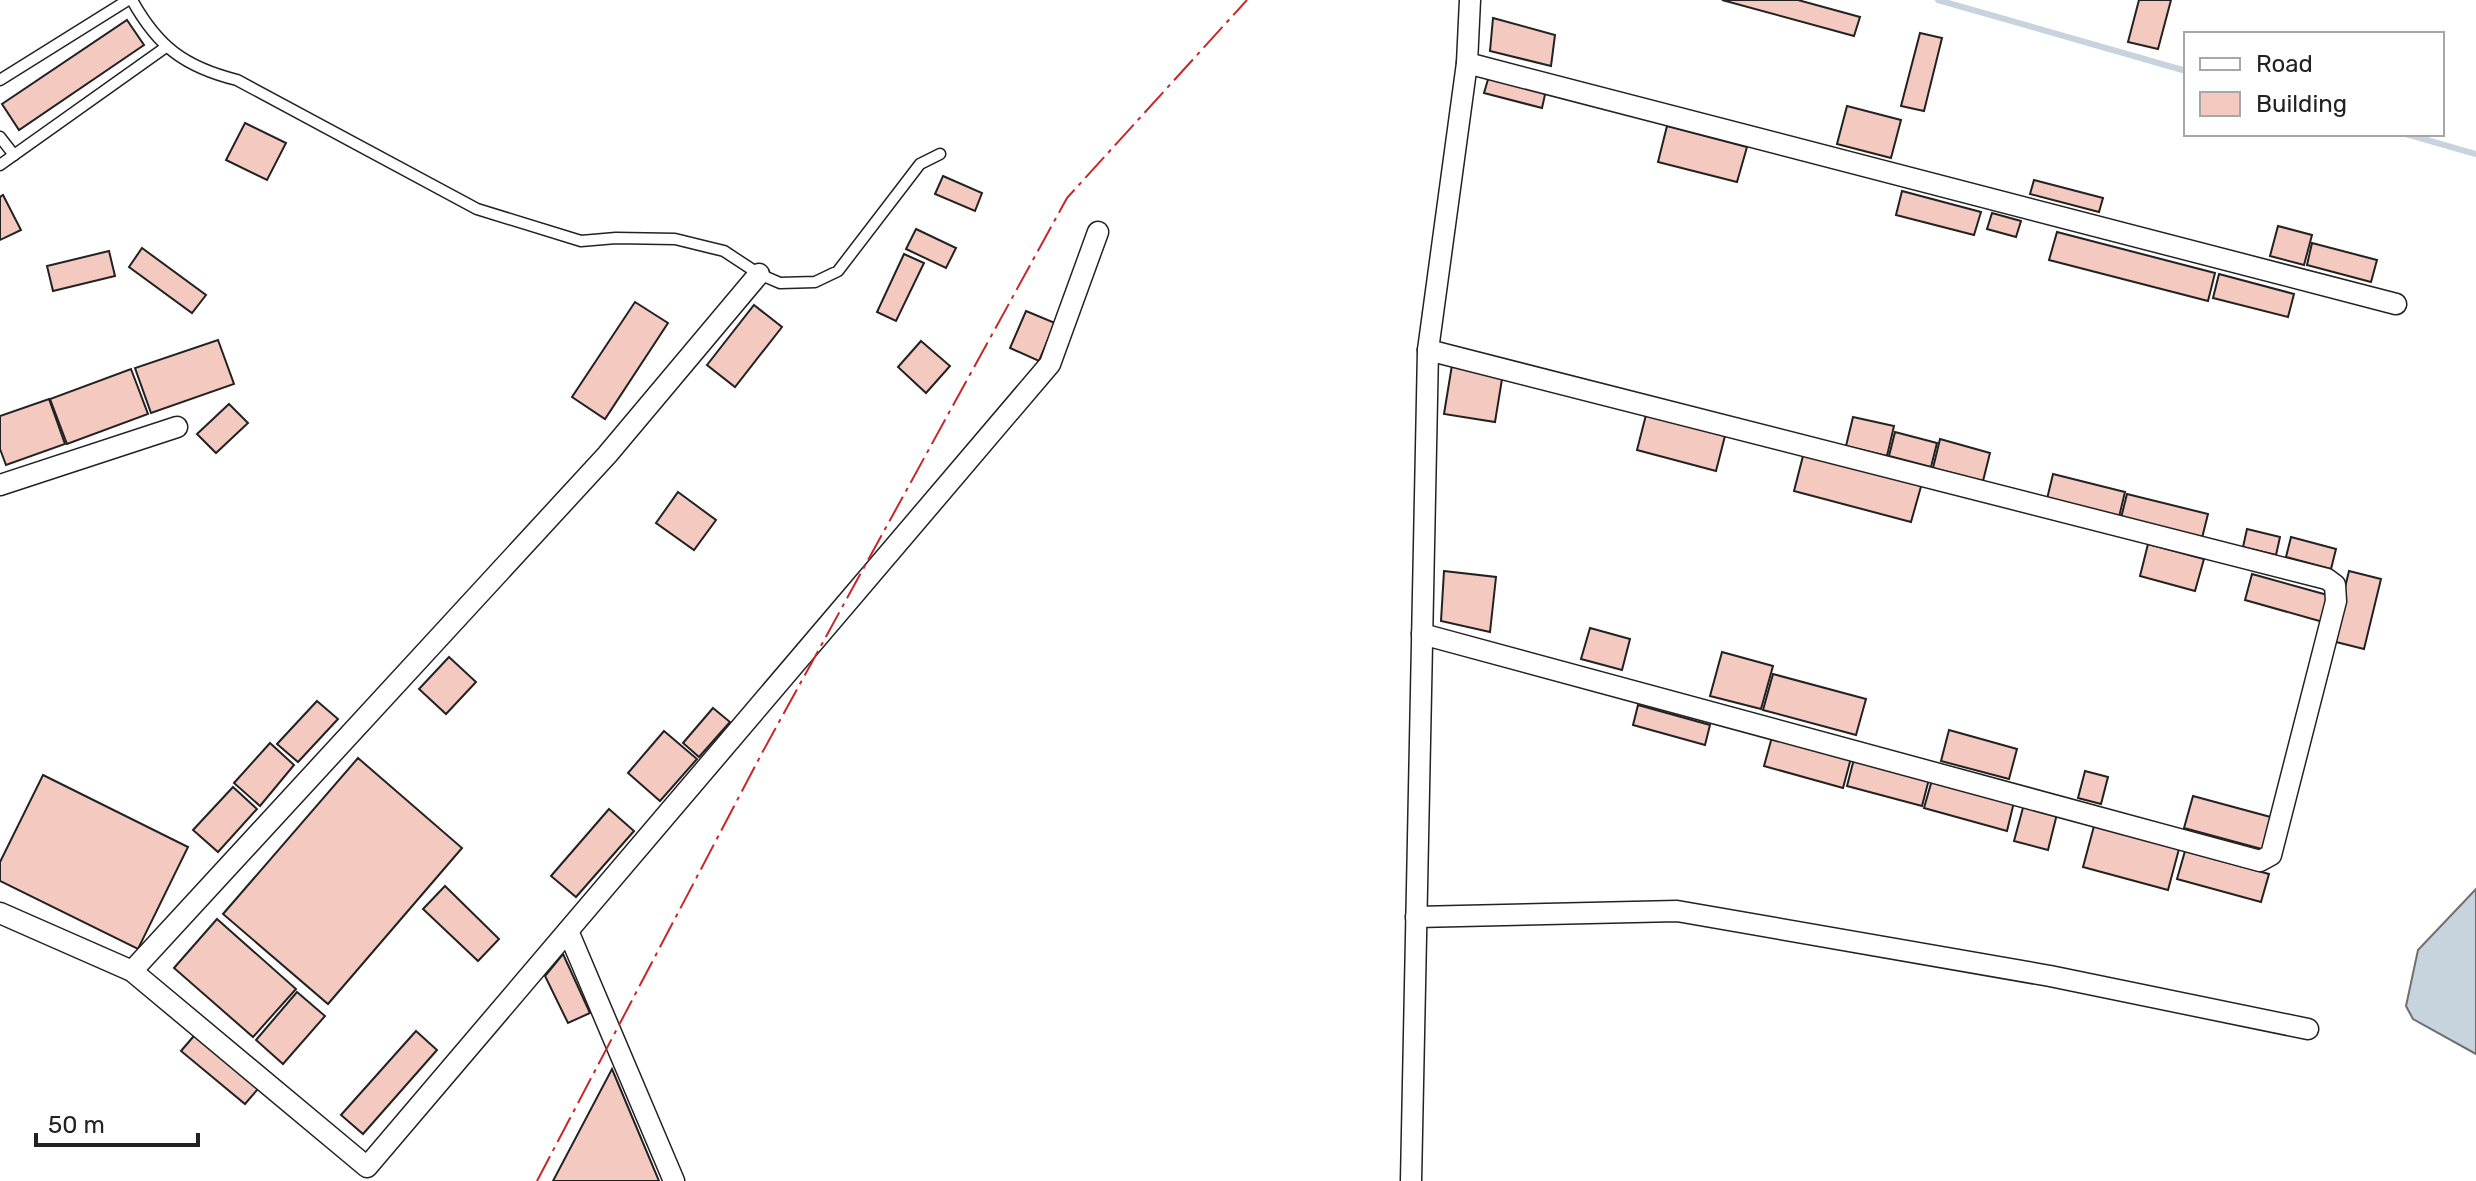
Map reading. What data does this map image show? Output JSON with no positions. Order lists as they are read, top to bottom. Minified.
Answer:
{"legend":["Road","Building"],"scale_bar":"50 m"}
